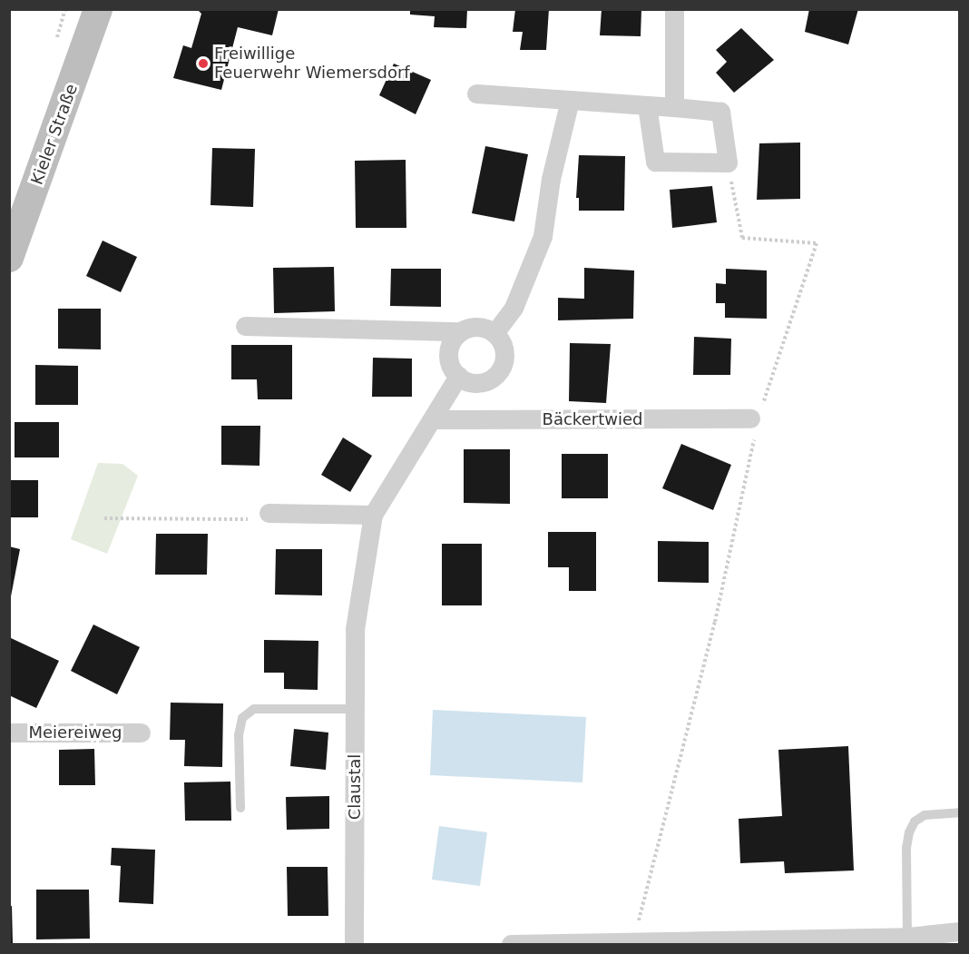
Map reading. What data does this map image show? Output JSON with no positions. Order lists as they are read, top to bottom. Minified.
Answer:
{"streets":{"main road":["Kieler Straße"],"street":["Bäckertwied","Meiereiweg","Claustal"]},"places":["Freiwillige Feuerwehr Wiemersdorf"]}
